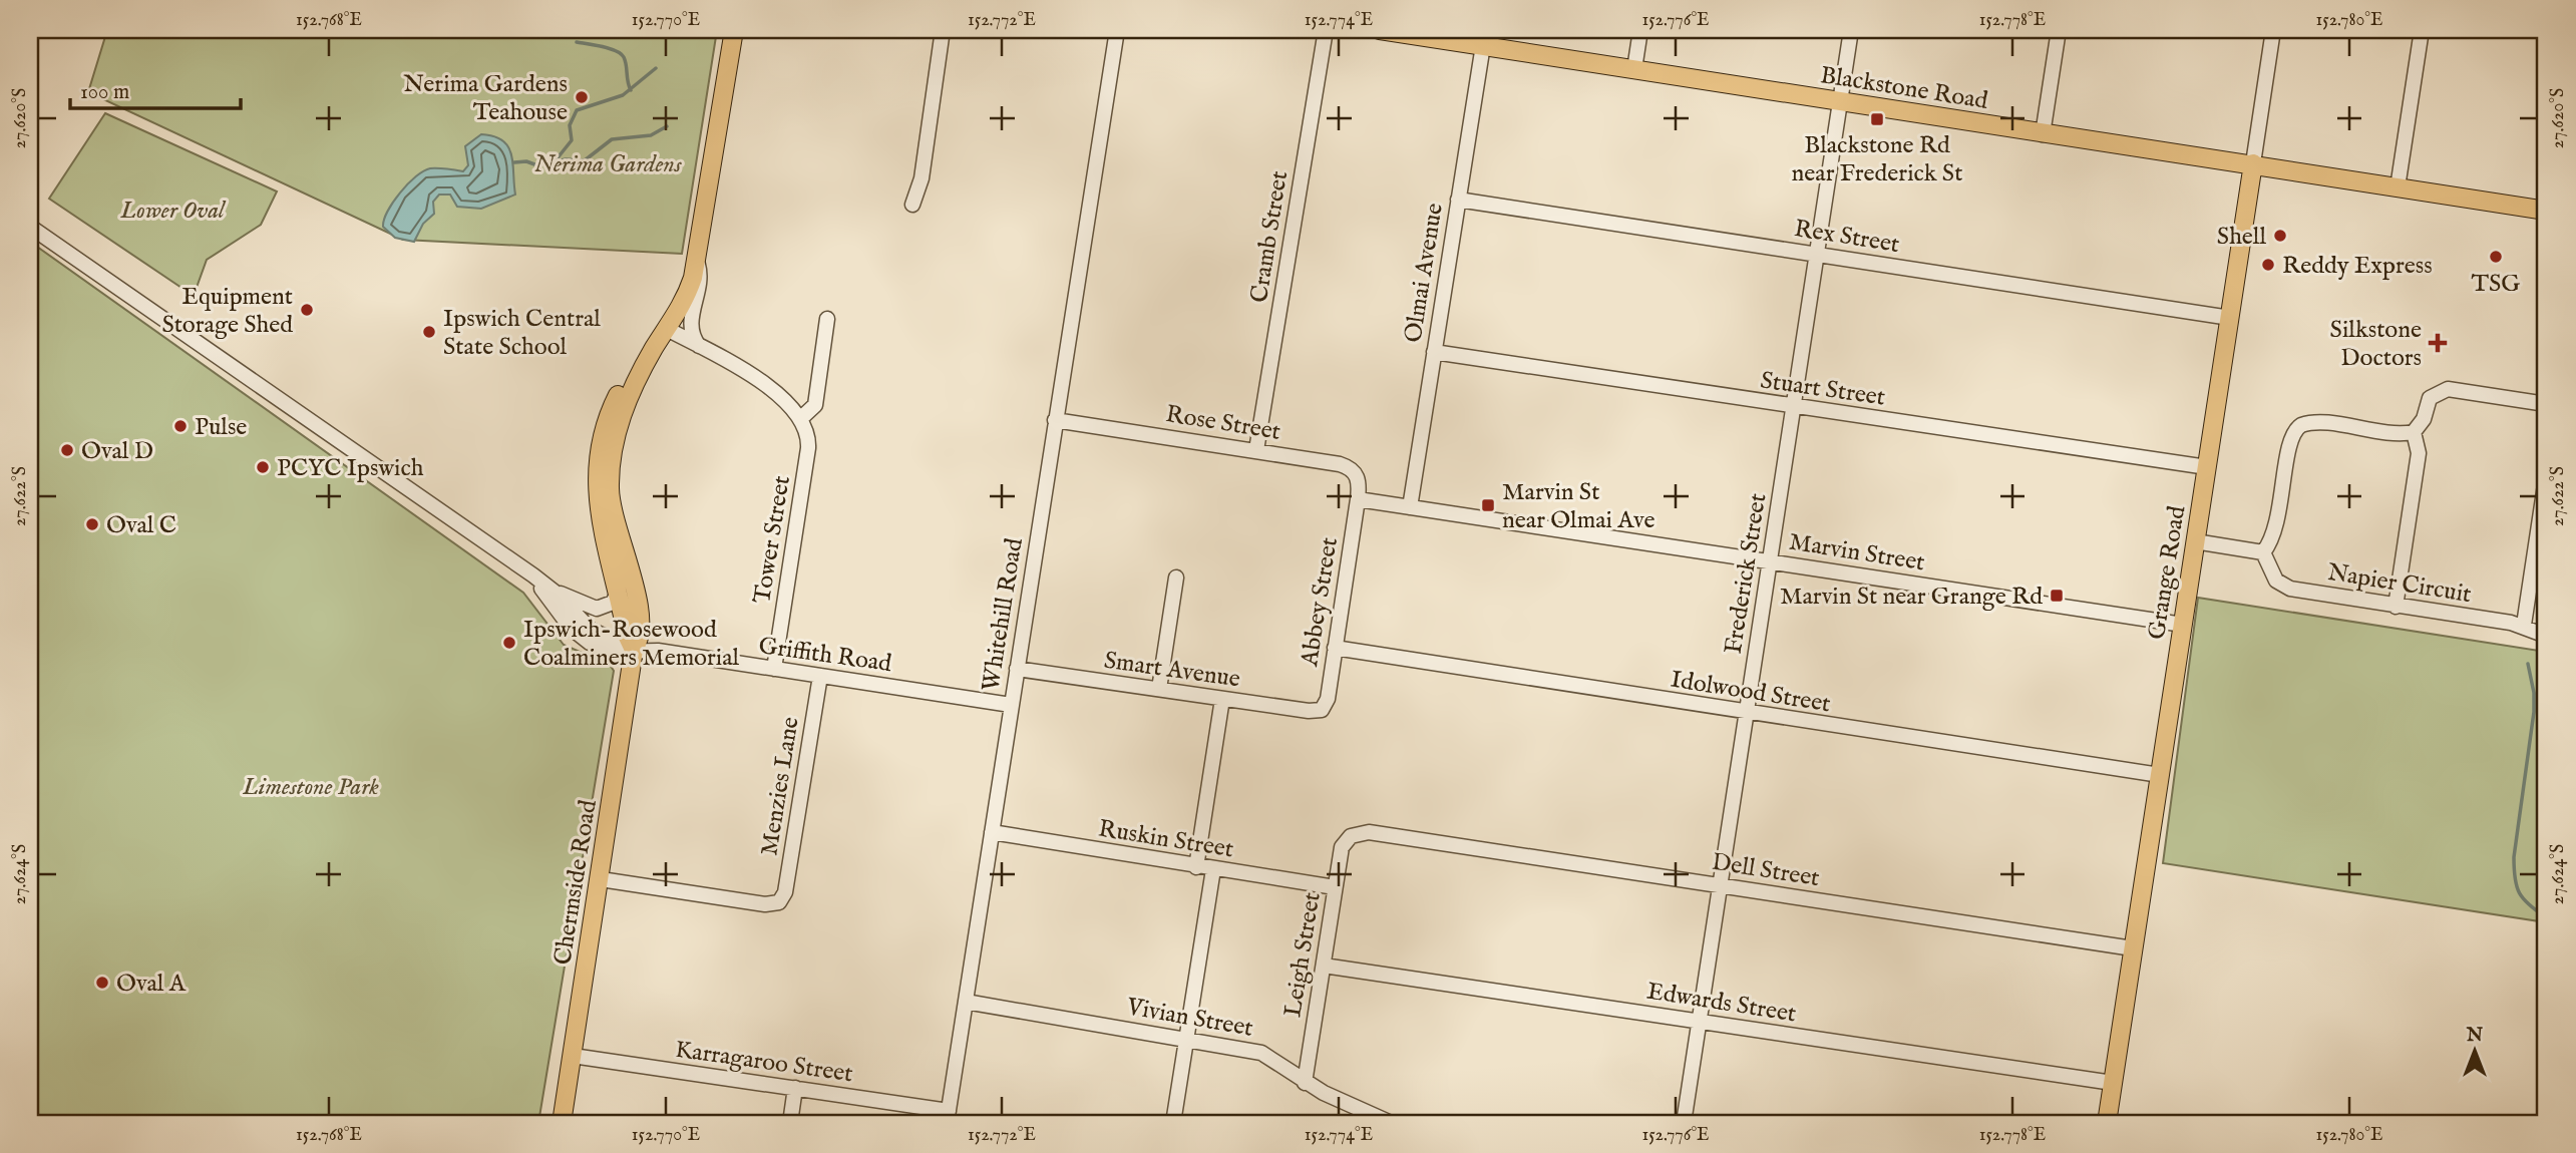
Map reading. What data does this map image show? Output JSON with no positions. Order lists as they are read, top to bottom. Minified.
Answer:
{"streets":{"main road":["Blackstone Road","Grange Road","Chermside Road"],"street":["Rex Street","Cramb Street","Olmai Avenue","Stuart Street","Rose Street","Tower Street","Marvin Street","Frederick Street","Napier Circuit","Abbey Street","Whitehill Road","Griffith Road","Smart Avenue","Idolwood Street","Menzies Lane","Ruskin Street","Dell Street","Leigh Street","Edwards Street","Vivian Street","Karragaroo Street"]},"crossings":[["Blackstone Road","Olmai Avenue"],["Blackstone Road","Grange Road"],["Blackstone Road","Frederick Street"],["Rex Street","Olmai Avenue"],["Rex Street","Grange Road"],["Rex Street","Frederick Street"],["Cramb Street","Rose Street"],["Olmai Avenue","Stuart Street"],["Olmai Avenue","Marvin Street"],["Stuart Street","Grange Road"],["Stuart Street","Frederick Street"],["Rose Street","Marvin Street"],["Rose Street","Abbey Street"],["Rose Street","Whitehill Road"],["Tower Street","Griffith Road"],["Marvin Street","Grange Road"],["Marvin Street","Frederick Street"],["Marvin Street","Abbey Street"],["Grange Road","Idolwood Street"],["Grange Road","Dell Street"],["Grange Road","Edwards Street"],["Frederick Street","Idolwood Street"],["Frederick Street","Dell Street"],["Frederick Street","Edwards Street"],["Abbey Street","Smart Avenue"],["Abbey Street","Idolwood Street"],["Whitehill Road","Griffith Road"],["Whitehill Road","Smart Avenue"],["Whitehill Road","Ruskin Street"],["Whitehill Road","Vivian Street"],["Whitehill Road","Karragaroo Street"],["Griffith Road","Menzies Lane"],["Griffith Road","Chermside Road"],["Menzies Lane","Chermside Road"],["Ruskin Street","Leigh Street"],["Dell Street","Leigh Street"],["Chermside Road","Karragaroo Street"],["Leigh Street","Edwards Street"],["Leigh Street","Vivian Street"]],"parks":["Nerima Gardens","Lower Oval","Limestone Park"],"places":{"other":["Nerima Gardens Teahouse","Shell","TSG","Reddy Express","Equipment Storage Shed","Ipswich Central State School","Pulse","Oval D","PCYC Ipswich","Oval C","Ipswich-Rosewood Coalminers Memorial","Oval A"],"transit":["Blackstone Rd near Frederick St","Marvin St near Olmai Ave","Marvin St near Grange Rd"],"health":["Silkstone Doctors"]},"scale_bar":"100 m","north":"top","coordinates":["152.768°E","152.770°E","152.772°E","152.774°E","152.776°E","152.778°E","152.780°E","27.620°S","27.622°S","27.624°S"]}
